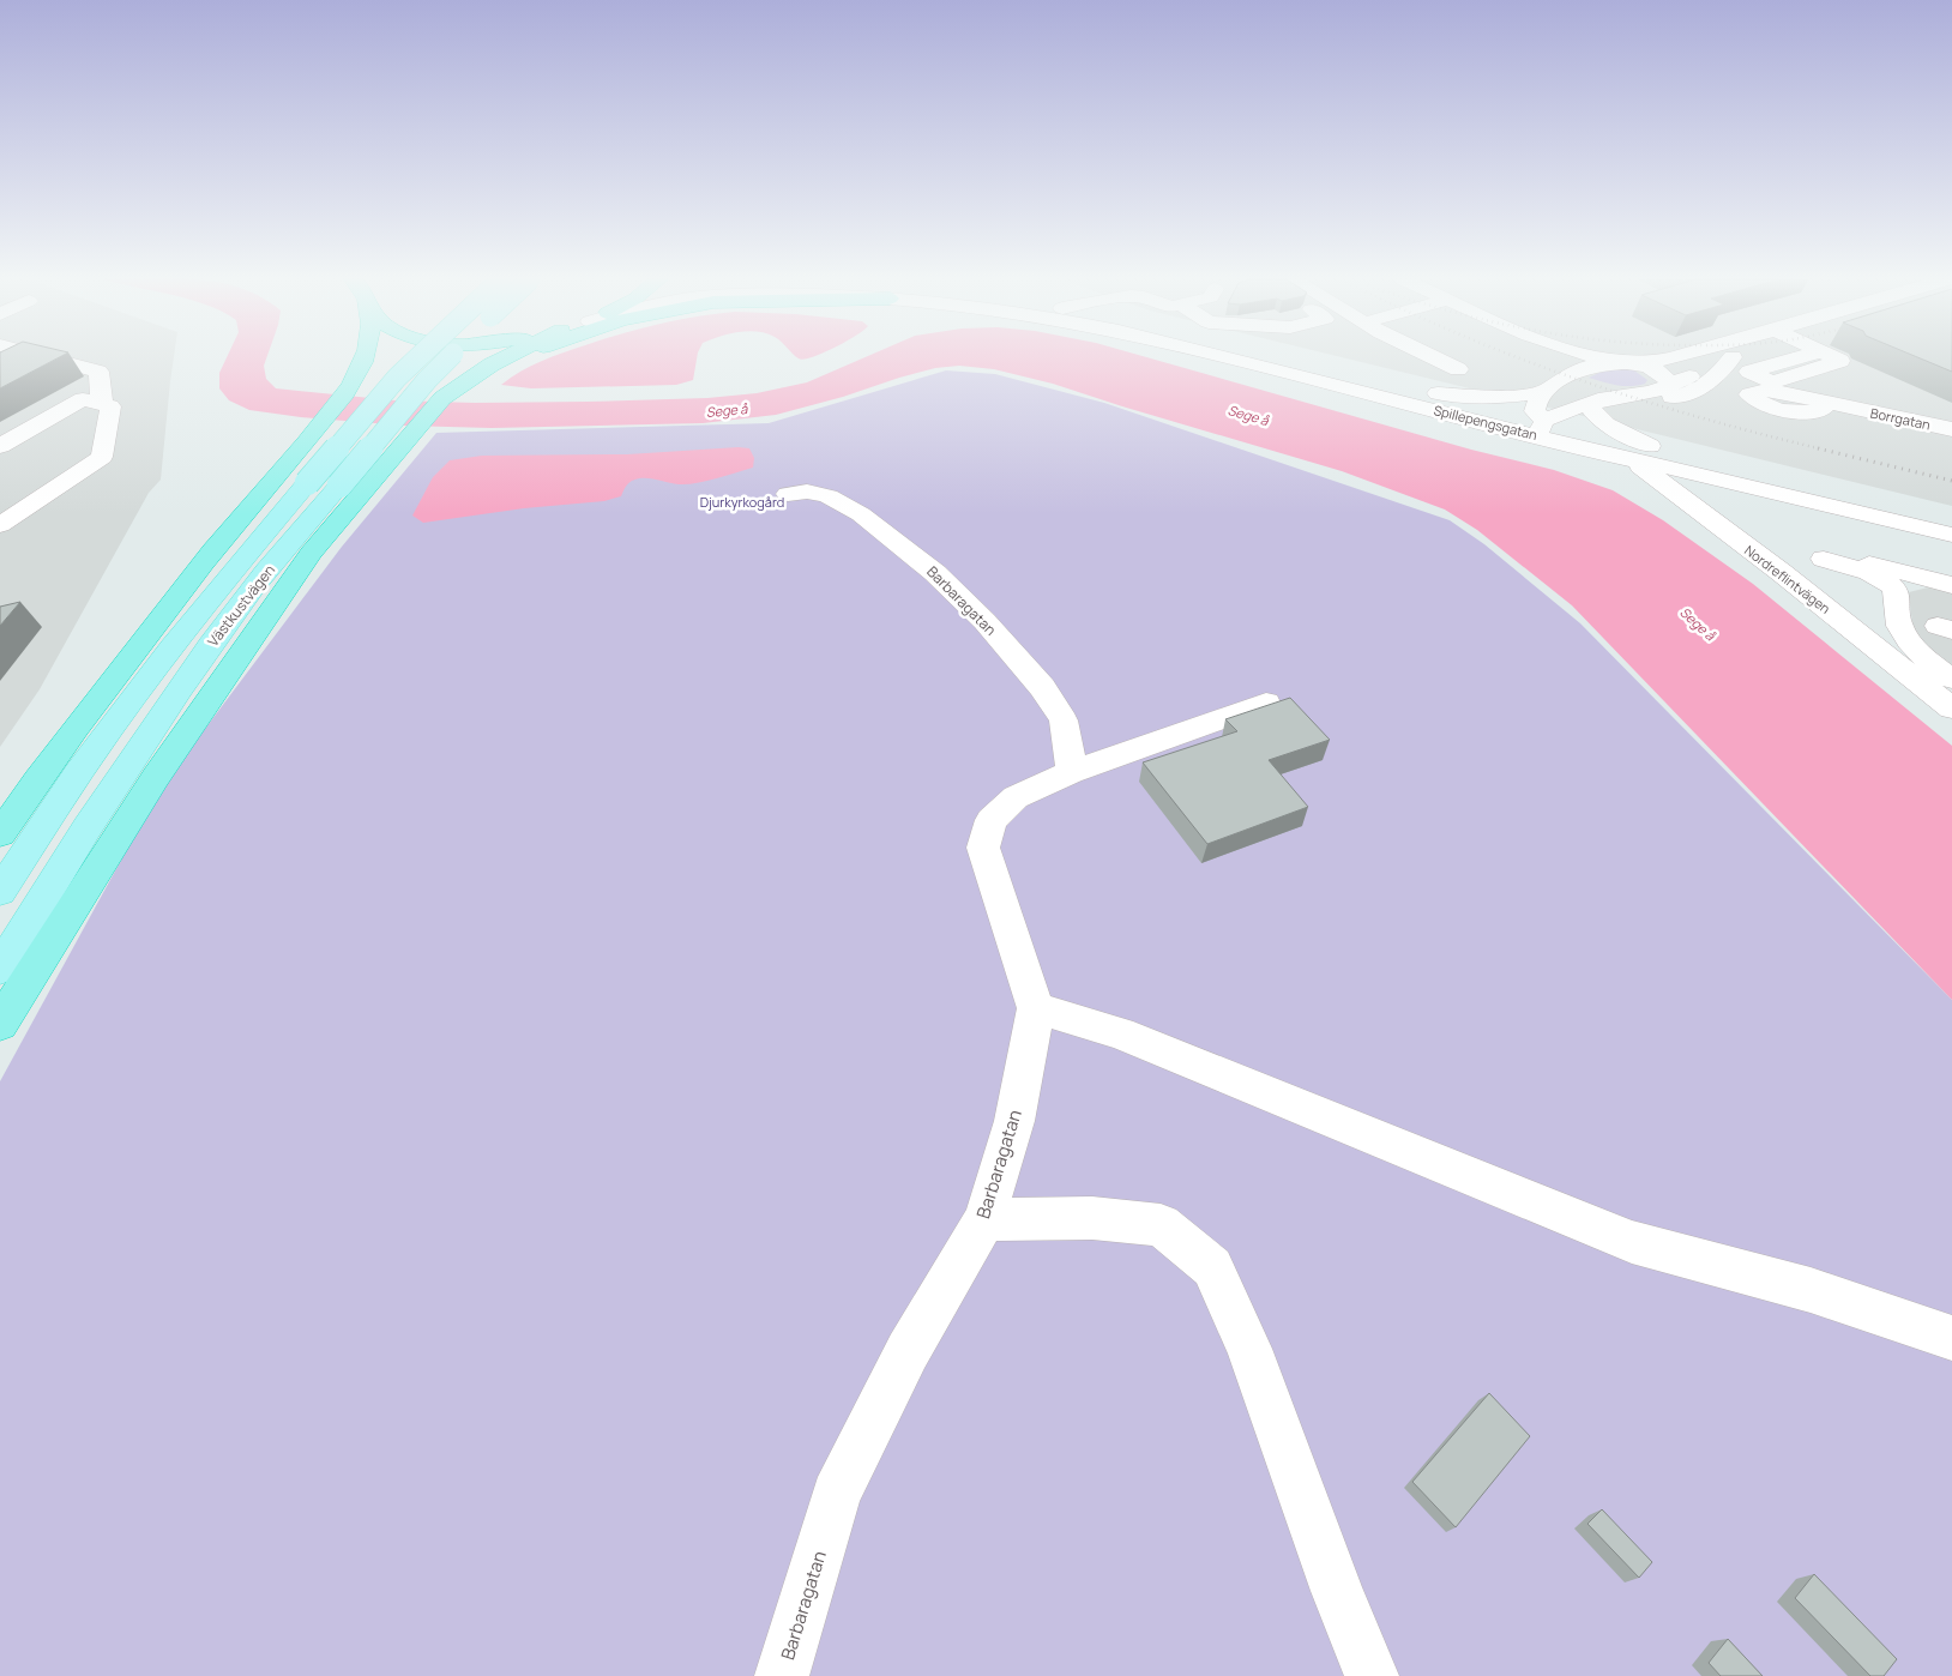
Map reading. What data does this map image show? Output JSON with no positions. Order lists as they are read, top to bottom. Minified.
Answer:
{"streets":{"main road":["Västkustvägen"],"street":["Borrgatan","Spillepengsgatan","Nordreflintvägen","Barbaragatan"]},"crossings":[["Spillepengsgatan","Nordreflintvägen"]],"water":["Sege å"],"parks":["Djurkyrkogård"]}
